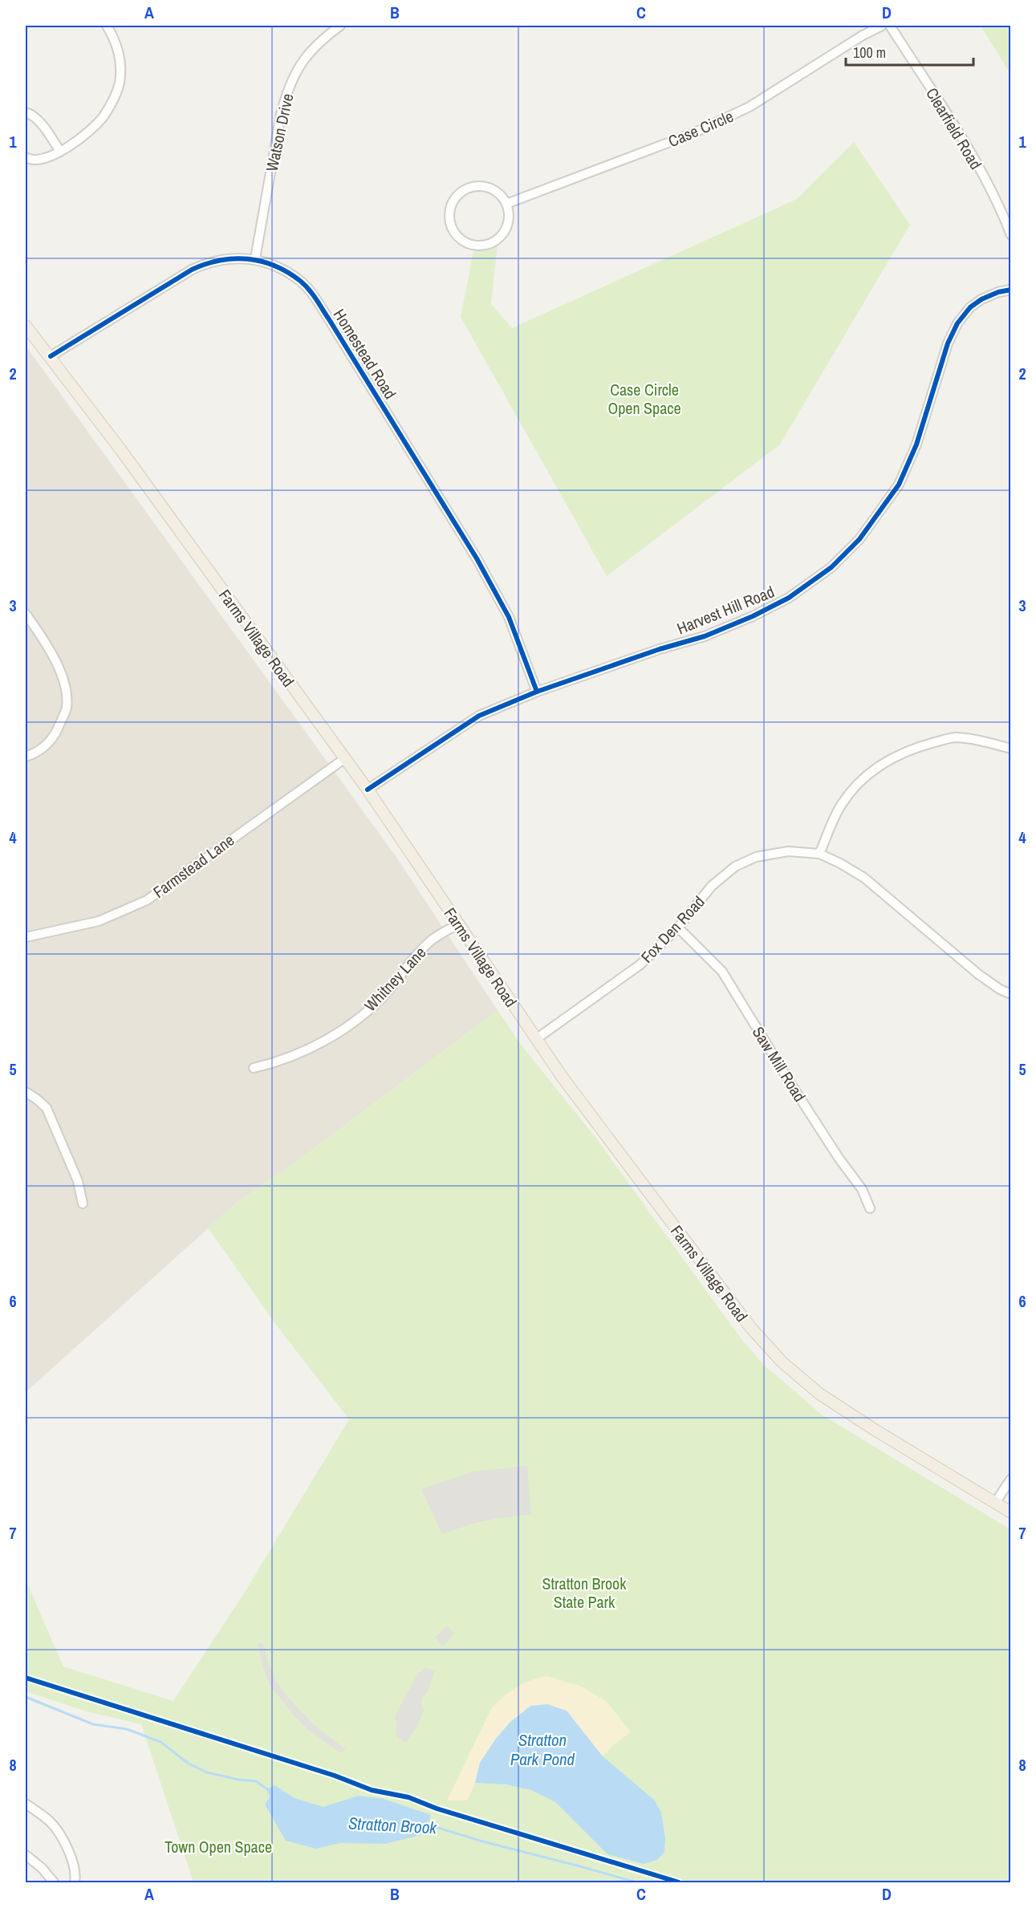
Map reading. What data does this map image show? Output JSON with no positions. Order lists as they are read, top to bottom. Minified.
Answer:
{"streets":{"main road":["Farms Village Road"],"street":["Case Circle","Clearfield Road","Watson Drive","Homestead Road","Harvest Hill Road","Farmstead Lane","Fox Den Road","Whitney Lane","Saw Mill Road"]},"crossings":[["Watson Drive","Homestead Road"],["Homestead Road","Harvest Hill Road"],["Homestead Road","Farms Village Road"],["Harvest Hill Road","Farms Village Road"],["Farms Village Road","Farmstead Lane"],["Farms Village Road","Fox Den Road"],["Farms Village Road","Whitney Lane"],["Fox Den Road","Saw Mill Road"]],"water":["Stratton Park Pond","Stratton Brook"],"parks":["Case Circle Open Space","Stratton Brook State Park","Town Open Space"],"scale_bar":"100 m","grid":{"columns":["A","B","C","D"],"rows":["1","2","3","4","5","6","7","8"]}}
